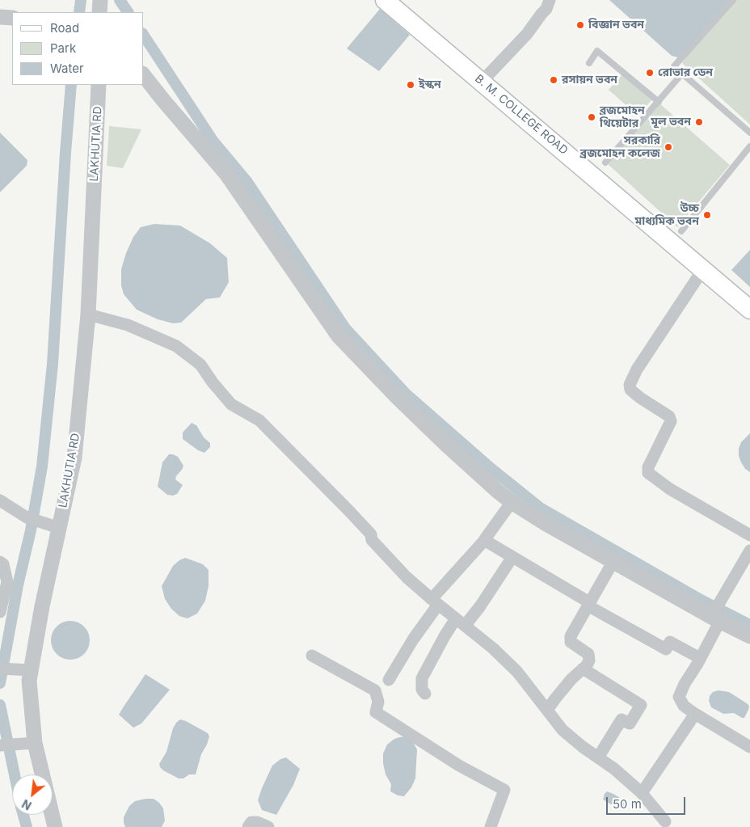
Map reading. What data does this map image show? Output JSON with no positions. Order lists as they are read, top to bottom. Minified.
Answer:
{"streets":{"main road":["B. M. COLLEGE ROAD"],"street":["LAKHUTIA RD"]},"places":["বিজ্ঞান ভবন","রোভার ডেন","রসায়ন ভবন","ইস্কন","ব্রজমোহন থিয়েটার","মূল ভবন","সরকারি ব্রজমোহন কলেজ","উচ্চ মাধ্যমিক ভবন"],"legend":["Road","Park","Water"],"scale_bar":"50 m","north":"bottom left"}
